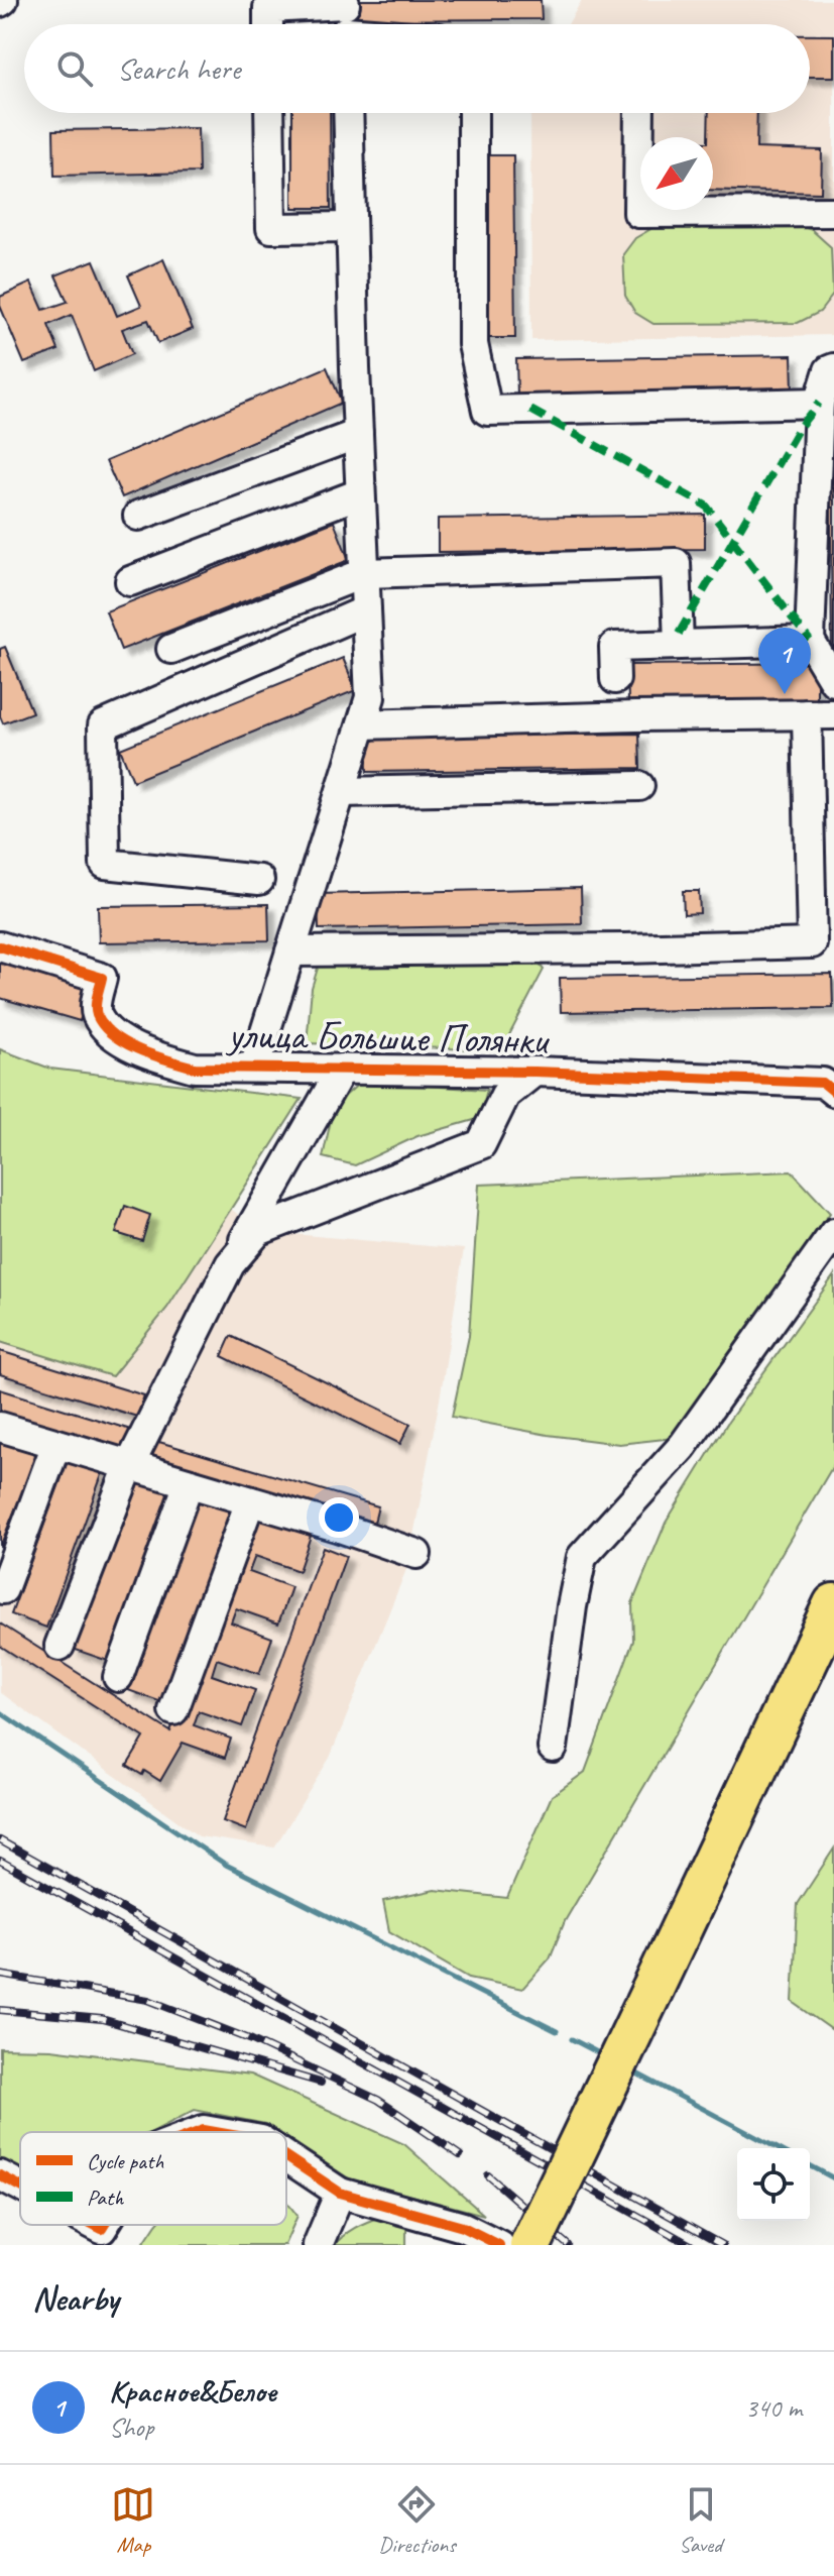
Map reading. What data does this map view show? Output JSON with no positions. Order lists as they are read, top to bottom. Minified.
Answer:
{"streets":{"street":["улица Большие Полянки"]},"legend":["Cycle path","Path"],"north":"bottom left","page":{"search":"Search here","pins":"1","heading":"Nearby","list":[{"mark":"1","name":"Красное&Белое","note":"Shop","value":"340 m"}],"nav":["Map","Directions","Saved"]}}
